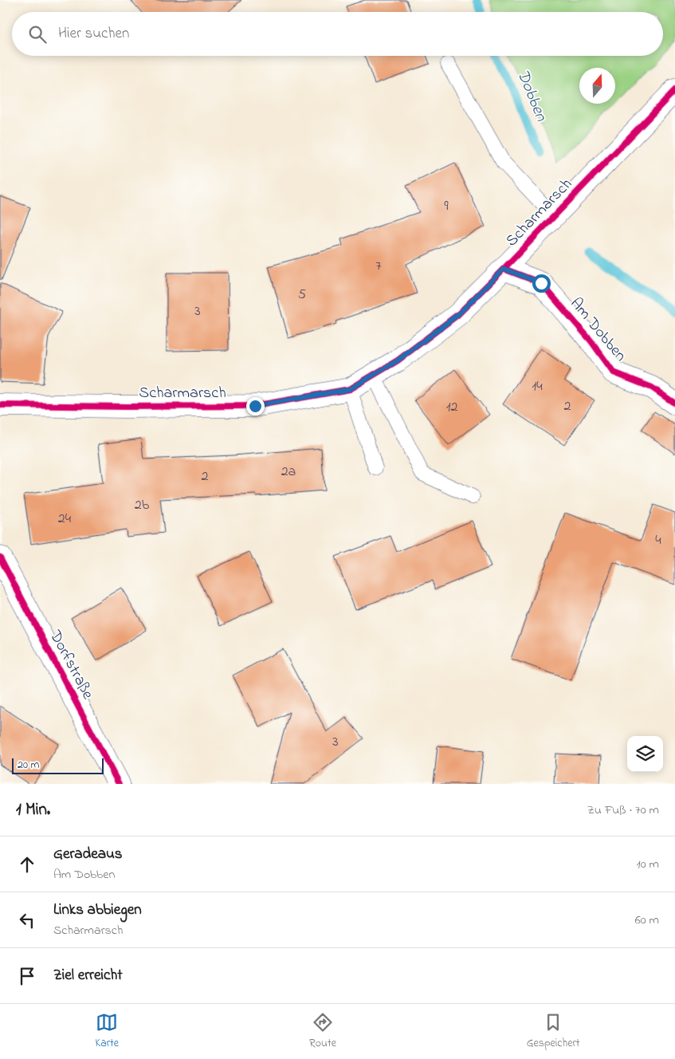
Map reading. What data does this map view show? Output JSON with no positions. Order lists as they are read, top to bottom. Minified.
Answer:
{"streets":{"street":["Scharmarsch","Am Dobben","Dorfstraße"]},"crossings":[["Scharmarsch","Am Dobben"]],"water":["Dobben"],"house_numbers":["9","7","5","3","14","2","12","2a","2","2b","24","4","3"],"scale_bar":"20 m","north":"top","page":{"search":"Hier suchen","scale":"20 m","heading":["1 Min.","Zu Fuß · 70 m"],"list":[["Geradeaus","Am Dobben","10 m"],["Links abbiegen","Scharmarsch","60 m"],"Ziel erreicht"],"nav":["Karte","Route","Gespeichert"]}}
